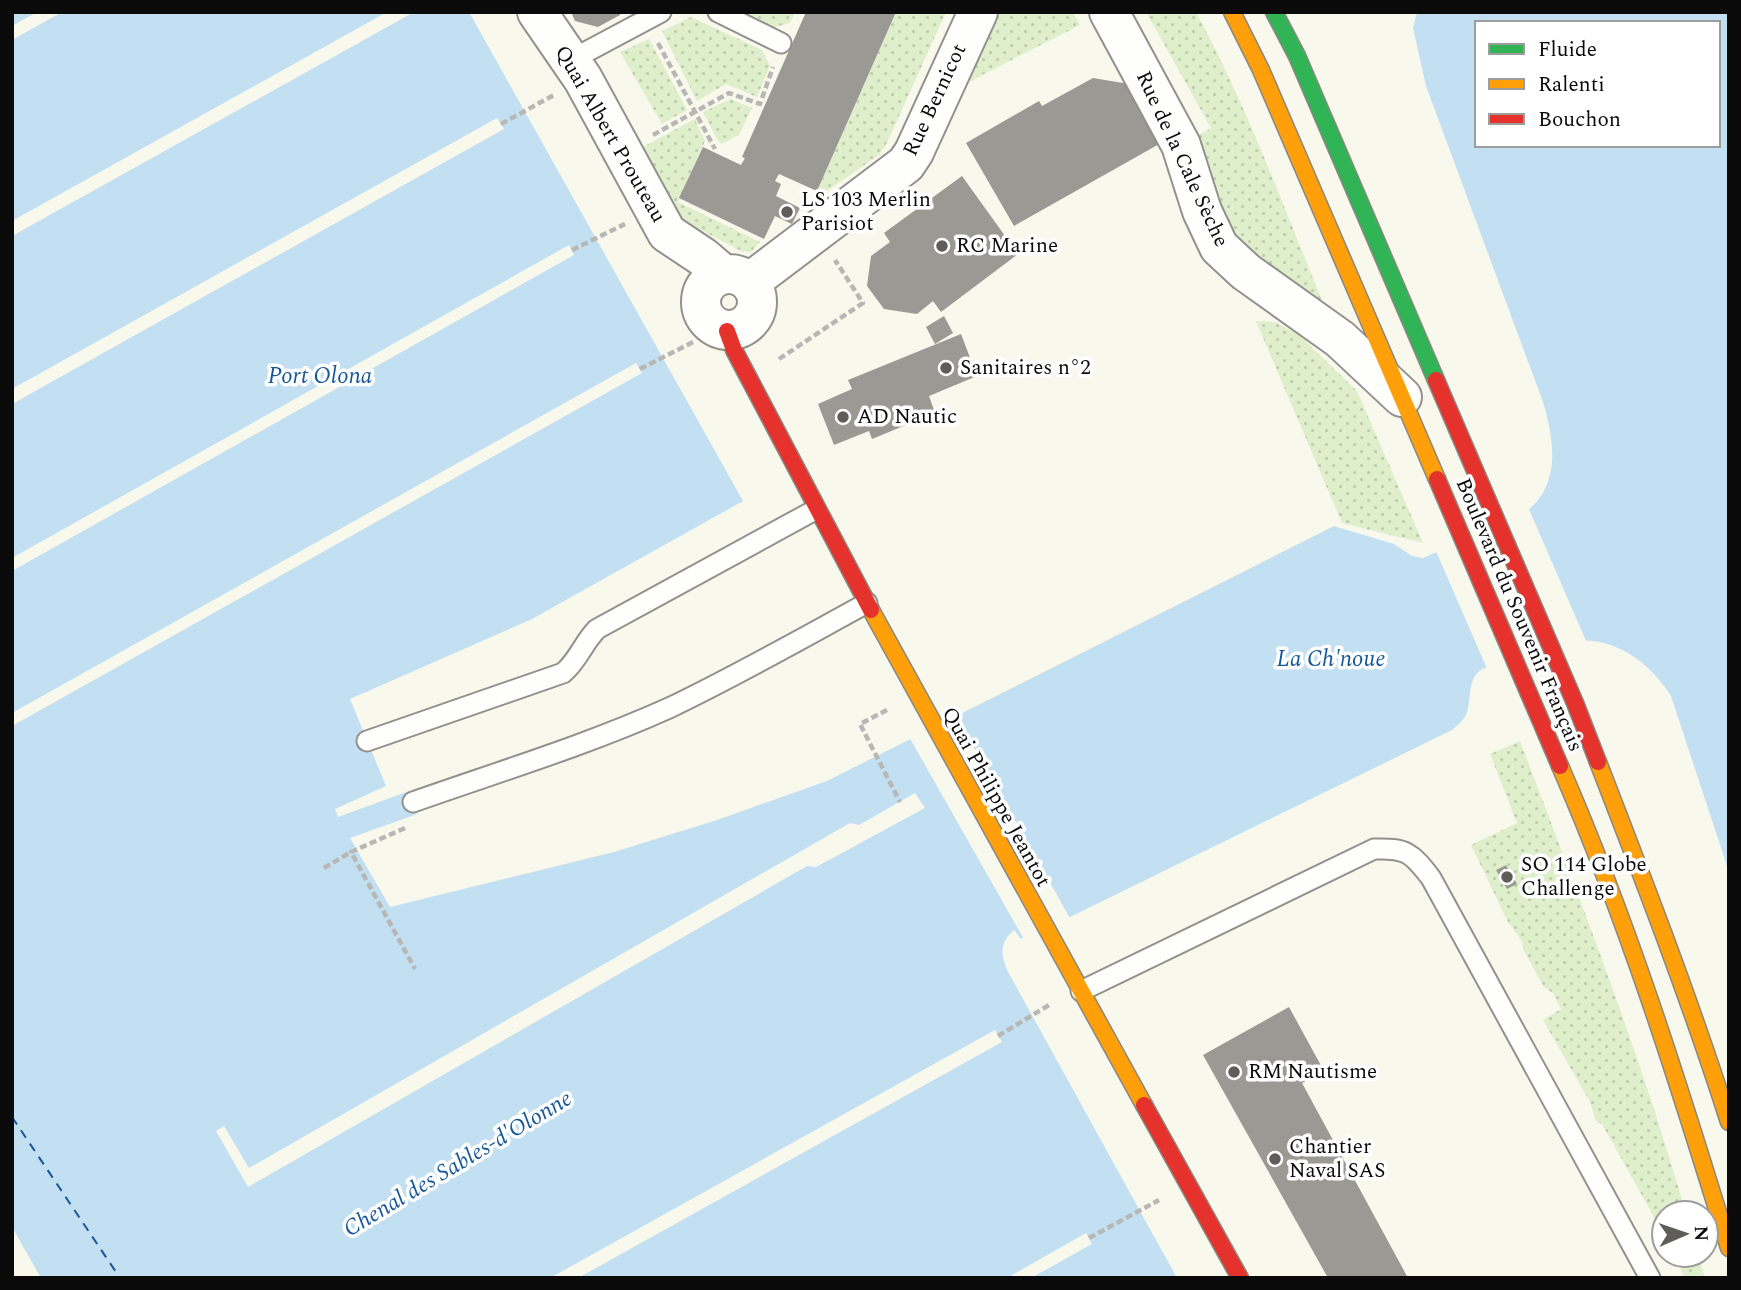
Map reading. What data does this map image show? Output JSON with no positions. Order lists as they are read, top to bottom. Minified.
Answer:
{"streets":{"main road":["Boulevard du Souvenir Français","Quai Philippe Jeantot"],"street":["Rue Bernicot","Quai Albert Prouteau","Rue de la Cale Sèche"]},"crossings":[["Rue Bernicot","Quai Albert Prouteau"],["Rue Bernicot","Quai Philippe Jeantot"],["Rue de la Cale Sèche","Boulevard du Souvenir Français"]],"water":["Port Olona","La Ch'noue","Chenal des Sables-d'Olonne"],"places":["LS 103 Merlin Parisiot","RC Marine","Sanitaires n°2","AD Nautic","SO 114 Globe Challenge","RM Nautisme","Chantier Naval SAS"],"legend":["Fluide","Ralenti","Bouchon"],"north":"right"}
